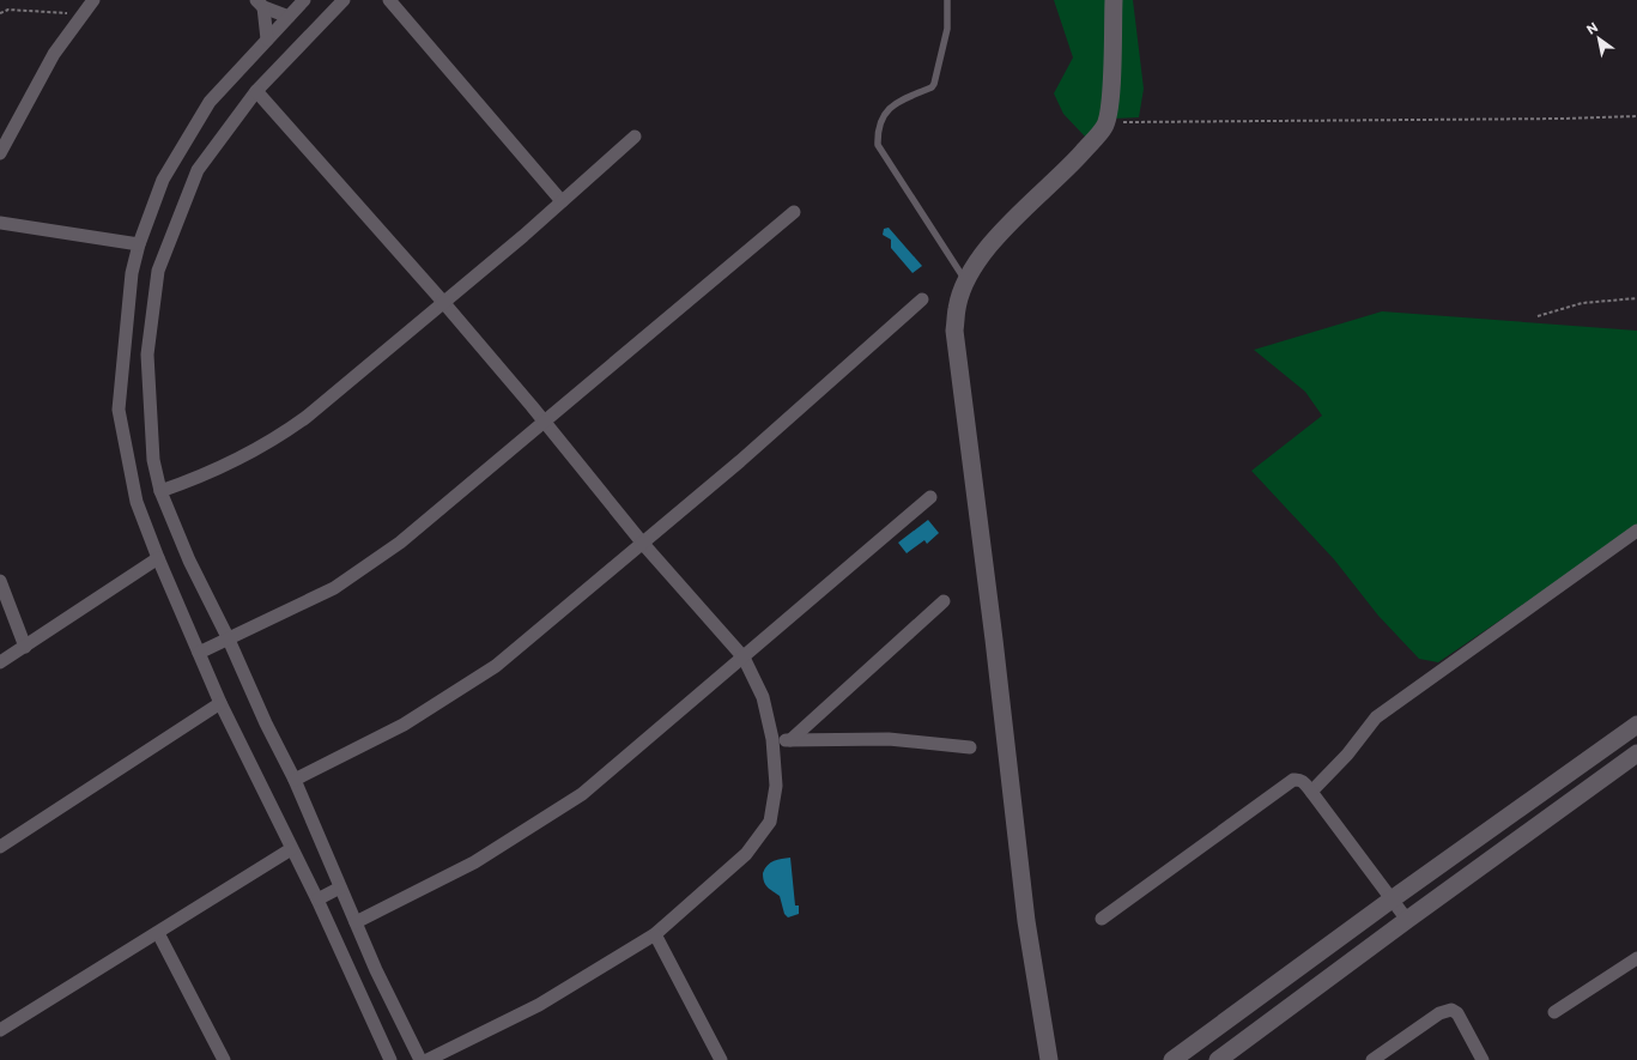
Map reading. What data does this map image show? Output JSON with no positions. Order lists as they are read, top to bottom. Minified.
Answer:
{"north":"top left"}
